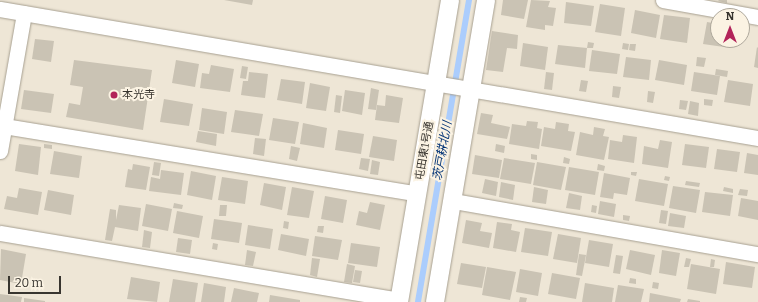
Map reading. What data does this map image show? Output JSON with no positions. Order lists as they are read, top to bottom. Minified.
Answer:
{"streets":{"street":["屯田東1号通"]},"water":["茨戸耕北川"],"places":["本光寺"],"scale_bar":"20 m","north":"top"}
